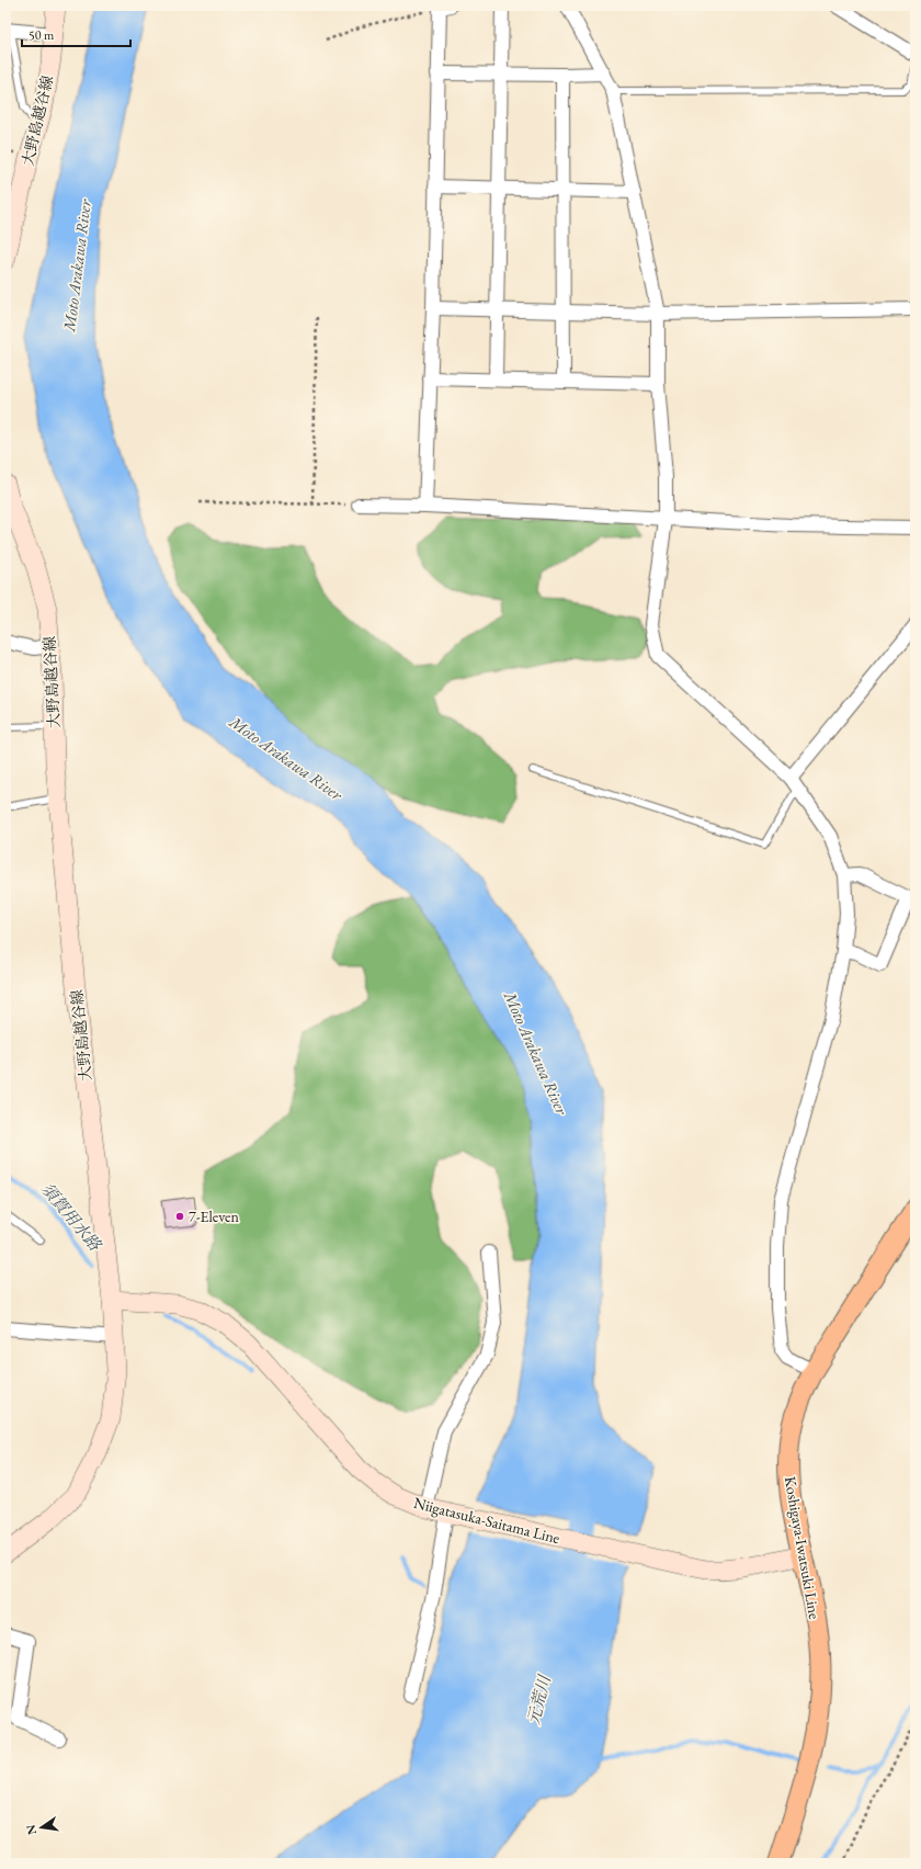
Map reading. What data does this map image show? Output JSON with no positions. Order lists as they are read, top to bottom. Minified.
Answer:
{"streets":{"main road":["大野島越谷線","Niigatasuka-Saitama Line","Koshigaya-Iwatsuki Line"]},"crossings":[["大野島越谷線","Niigatasuka-Saitama Line"],["Niigatasuka-Saitama Line","Koshigaya-Iwatsuki Line"]],"water":["Moto Arakawa River","須賀用水路","元荒川"],"places":["7-Eleven"],"scale_bar":"50 m","north":"left"}
